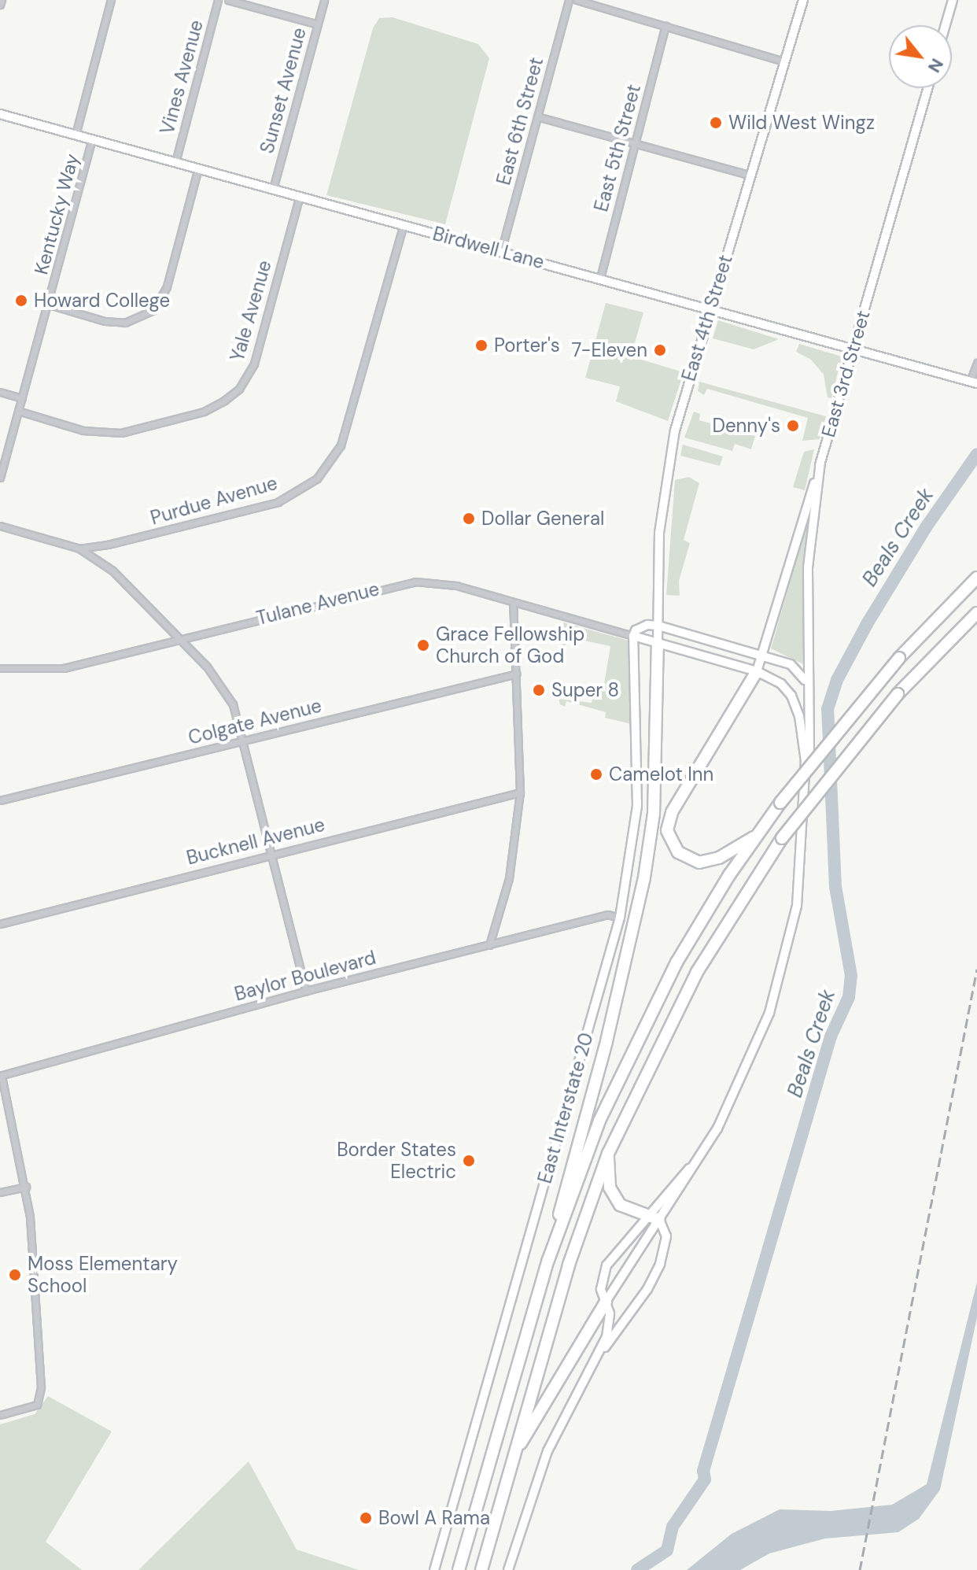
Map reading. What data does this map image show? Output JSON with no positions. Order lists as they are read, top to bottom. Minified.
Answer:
{"streets":{"main road":["Birdwell Lane","East 4th Street","East 3rd Street","Tulane Avenue","East Interstate 20"],"street":["Vines Avenue","Sunset Avenue","East 6th Street","East 5th Street","Kentucky Way","Yale Avenue","Purdue Avenue","Colgate Avenue","Bucknell Avenue","Baylor Boulevard"]},"crossings":[["Vines Avenue","Birdwell Lane"],["Sunset Avenue","Birdwell Lane"],["East 6th Street","Birdwell Lane"],["East 5th Street","Birdwell Lane"],["Kentucky Way","Birdwell Lane"],["Kentucky Way","Yale Avenue"],["Birdwell Lane","Yale Avenue"],["Birdwell Lane","East 4th Street"],["Birdwell Lane","East 3rd Street"],["Birdwell Lane","Purdue Avenue"],["East 4th Street","Tulane Avenue"],["East 3rd Street","Tulane Avenue"],["Tulane Avenue","East Interstate 20"],["Baylor Boulevard","East Interstate 20"]],"water":["Beals Creek"],"places":["Wild West Wingz","Howard College","Porter's","7-Eleven","Denny's","Dollar General","Grace Fellowship Church of God","Super 8","Camelot Inn","Border States Electric","Moss Elementary School","Bowl A Rama"],"north":"bottom right"}
